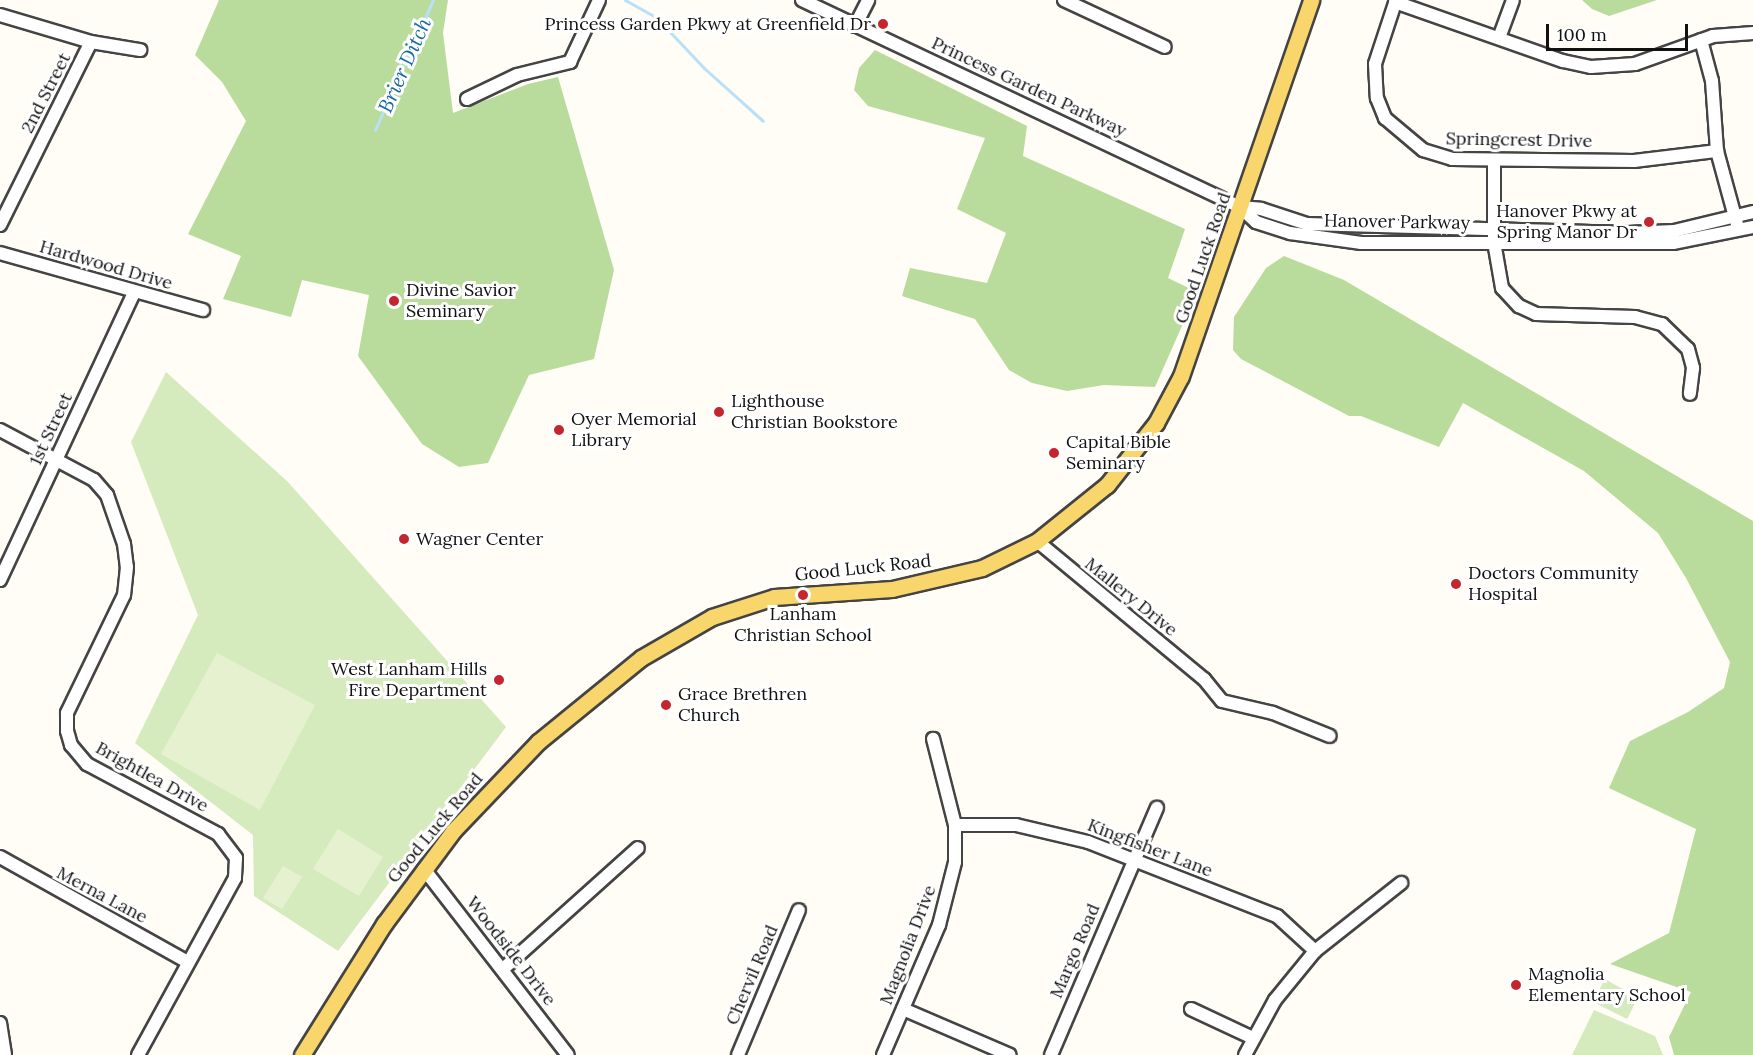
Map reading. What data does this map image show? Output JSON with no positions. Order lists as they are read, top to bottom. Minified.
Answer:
{"streets":{"main road":["Good Luck Road"],"street":["Princess Garden Parkway","2nd Street","Springcrest Drive","Hanover Parkway","Hardwood Drive","1st Street","Mallery Drive","Brightlea Drive","Kingfisher Lane","Merna Lane","Magnolia Drive","Woodside Drive","Margo Road","Chervil Road"]},"crossings":[["Princess Garden Parkway","Hanover Parkway"],["Princess Garden Parkway","Good Luck Road"],["Hanover Parkway","Good Luck Road"],["Good Luck Road","Mallery Drive"],["Good Luck Road","Woodside Drive"],["Hardwood Drive","1st Street"],["1st Street","Brightlea Drive"],["Brightlea Drive","Merna Lane"],["Kingfisher Lane","Magnolia Drive"],["Kingfisher Lane","Margo Road"]],"water":["Brier Ditch"],"places":["Princess Garden Pkwy at Greenfield Dr","Hanover Pkwy at Spring Manor Dr","Divine Savior Seminary","Lighthouse Christian Bookstore","Oyer Memorial Library","Capital Bible Seminary","Wagner Center","Doctors Community Hospital","Lanham Christian School","West Lanham Hills Fire Department","Grace Brethren Church","Magnolia Elementary School"],"scale_bar":"100 m"}
